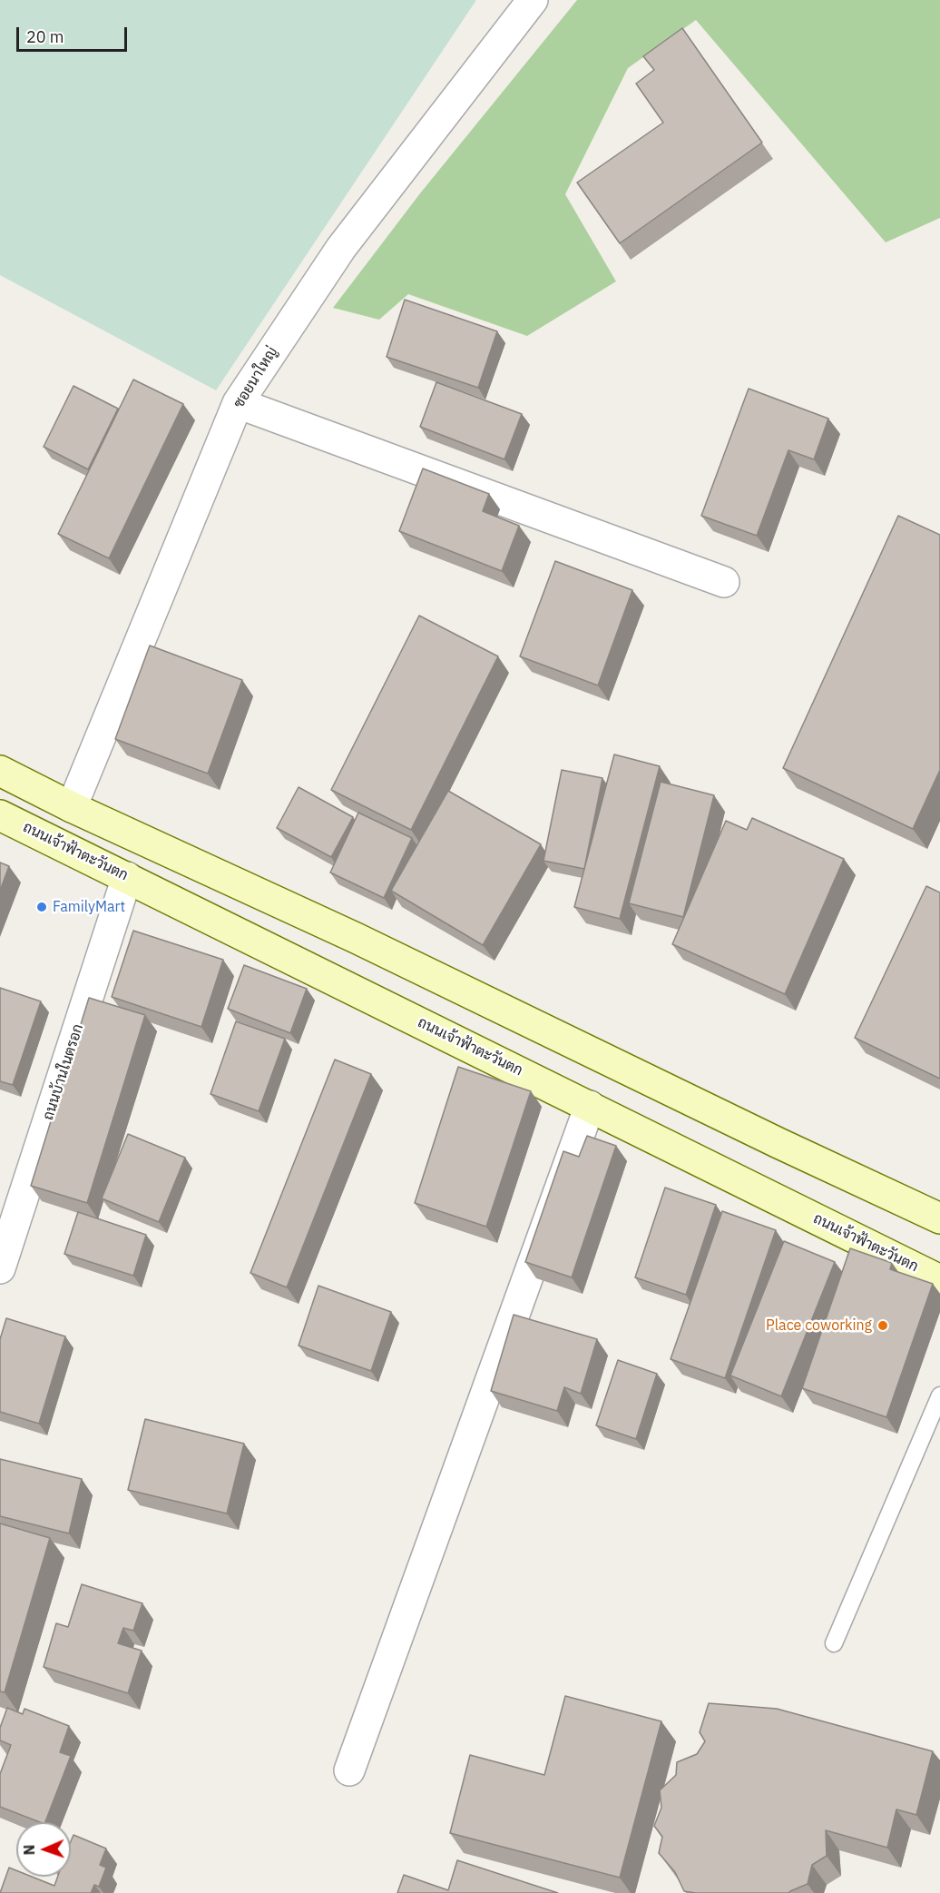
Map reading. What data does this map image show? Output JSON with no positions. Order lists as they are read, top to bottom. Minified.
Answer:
{"streets":{"main road":["ถนนเจ้าฟ้าตะวันตก"],"street":["ซอยนาใหญ่","ถนนบ้านในตรอก"]},"crossings":[["ถนนเจ้าฟ้าตะวันตก","ถนนบ้านในตรอก"]],"places":["FamilyMart","Place coworking"],"scale_bar":"20 m","north":"left"}
